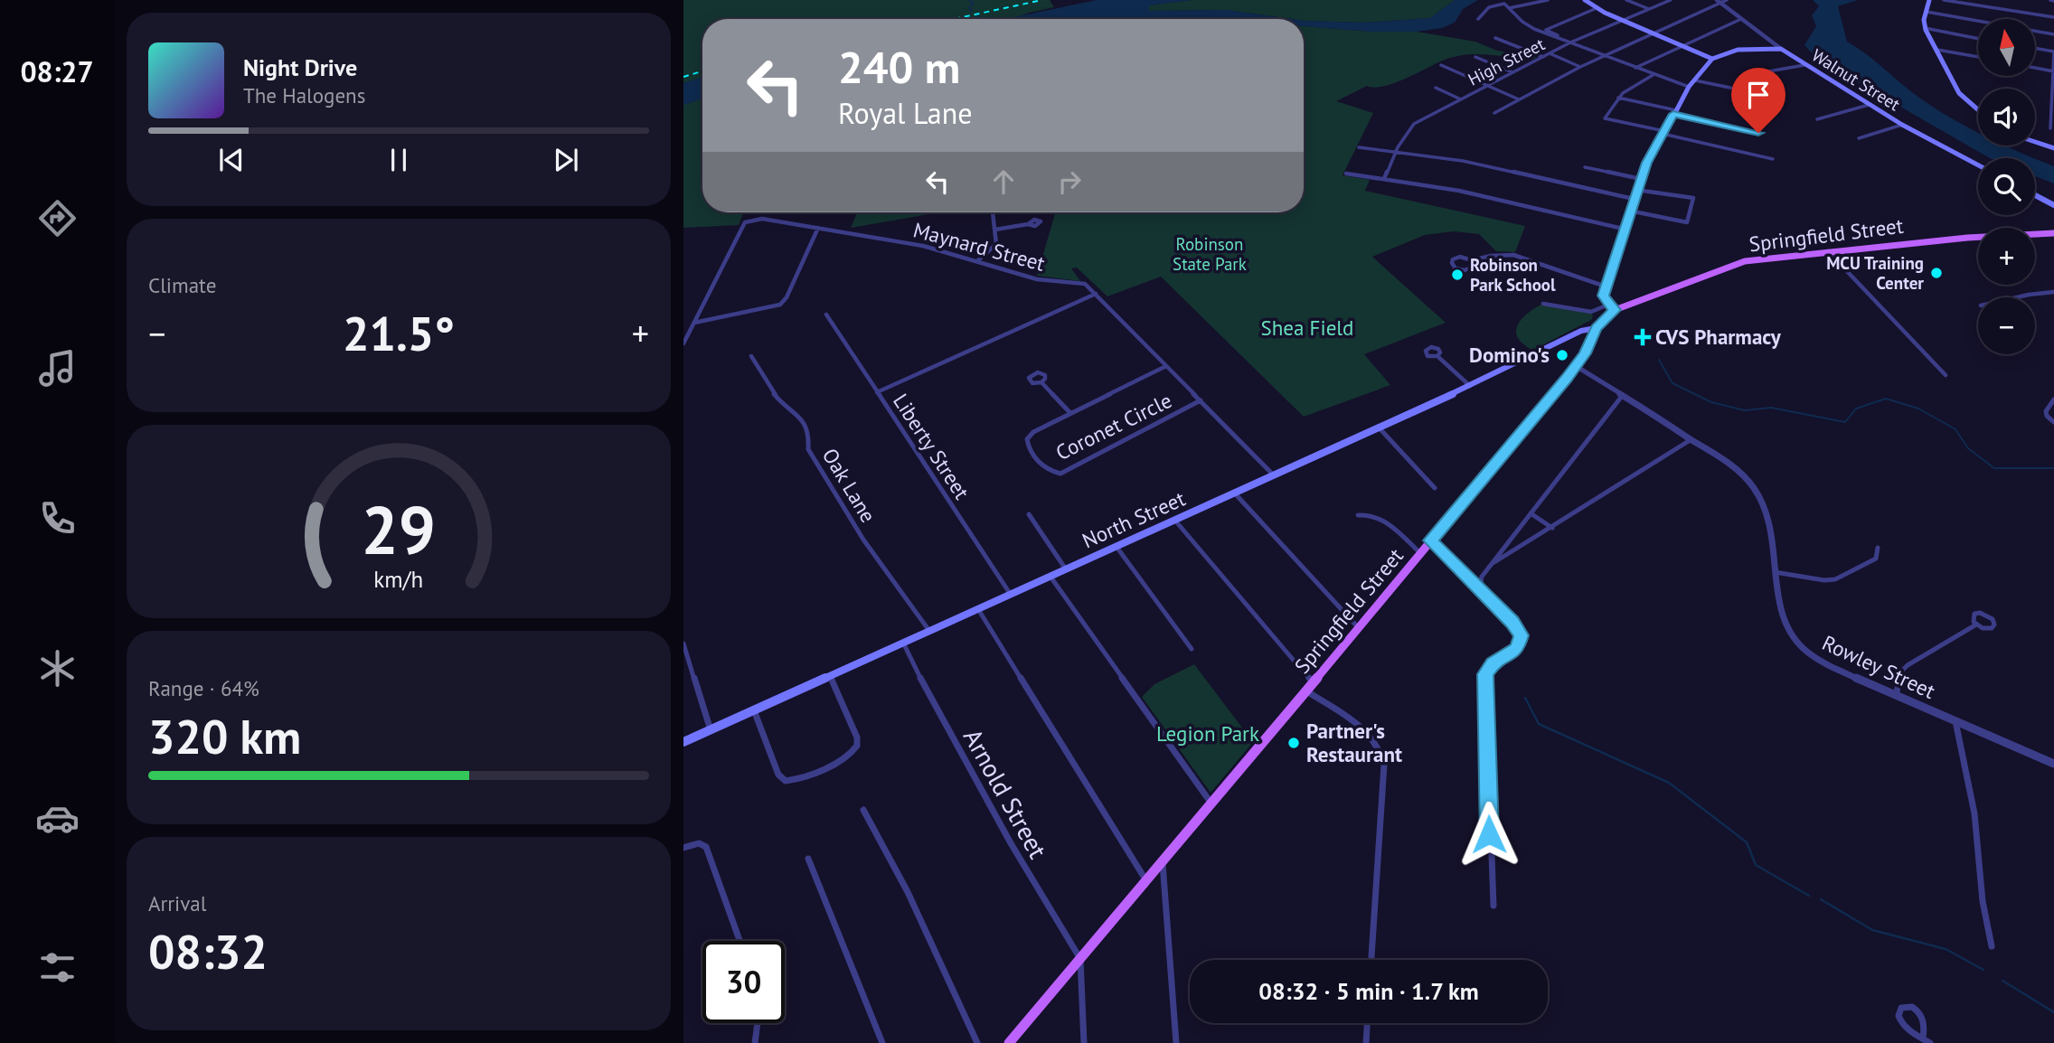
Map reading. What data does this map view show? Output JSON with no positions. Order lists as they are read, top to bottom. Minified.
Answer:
{"streets":{"main road":["Walnut Street","Springfield Street","North Street"],"street":["High Street","Maynard Street","Coronet Circle","Liberty Street","Oak Lane","Rowley Street","Arnold Street"]},"crossings":[["Springfield Street","North Street"],["Springfield Street","Rowley Street"],["Springfield Street","Arnold Street"],["Maynard Street","Coronet Circle"],["Maynard Street","North Street"],["Liberty Street","North Street"],["Oak Lane","North Street"],["North Street","Arnold Street"]],"parks":["Robinson State Park","Shea Field","Legion Park"],"places":{"other":["MCU Training Center","Robinson Park School","Domino's","Partner's Restaurant"],"health":["CVS Pharmacy"]},"north":"top","page":{"tabs":"08:27","map_buttons":["+","−"],"turn":["240 m","Royal Lane"],"song":["Night Drive","The Halogens"],"tile":["Climate",["Range · 64%","320 km"],["Arrival","08:32"]],"heat":["−","21.5°","+"],"limit":"30","trip":"08:32 · 5 min · 1.7 km","gauge":["29","km/h"]}}
